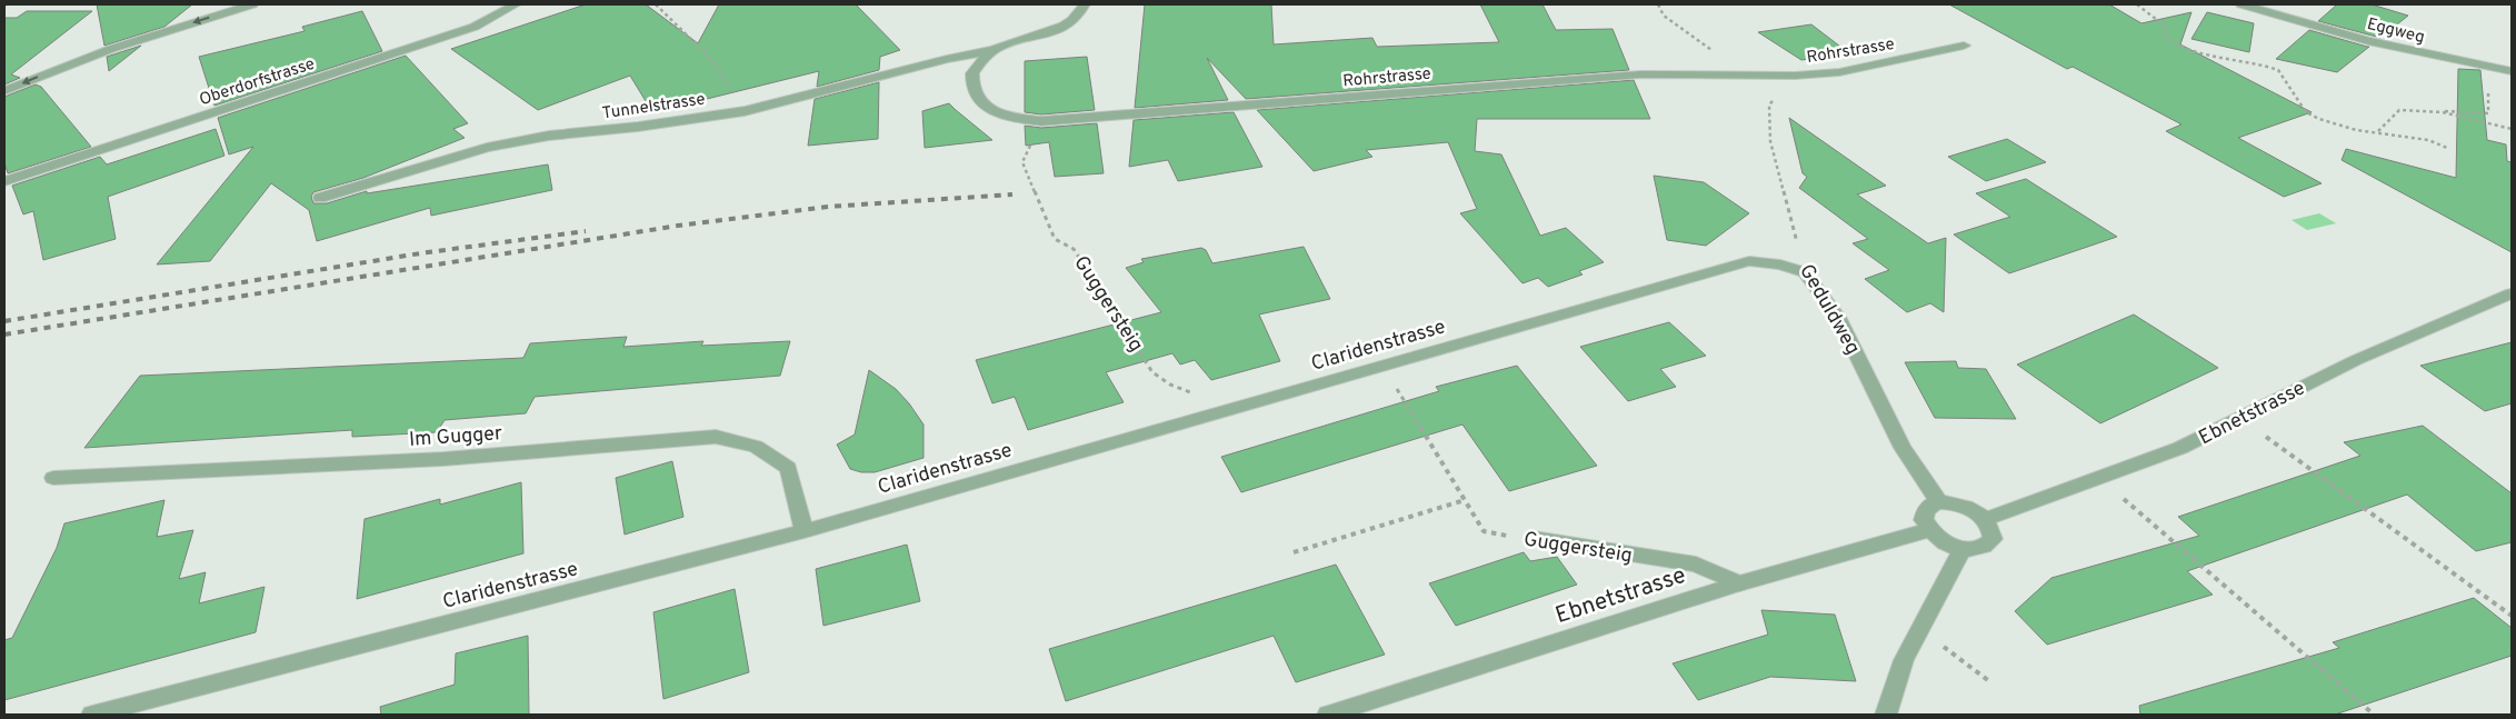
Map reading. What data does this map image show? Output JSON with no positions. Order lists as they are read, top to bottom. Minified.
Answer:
{"streets":{"street":["Eggweg","Rohrstrasse","Oberdorfstrasse","Tunnelstrasse","Guggersteig","Geduldweg","Claridenstrasse","Ebnetstrasse","Im Gugger"]},"crossings":[["Rohrstrasse","Tunnelstrasse"],["Rohrstrasse","Geduldweg"],["Guggersteig","Claridenstrasse"],["Guggersteig","Ebnetstrasse"],["Geduldweg","Claridenstrasse"],["Geduldweg","Ebnetstrasse"],["Claridenstrasse","Im Gugger"]]}
